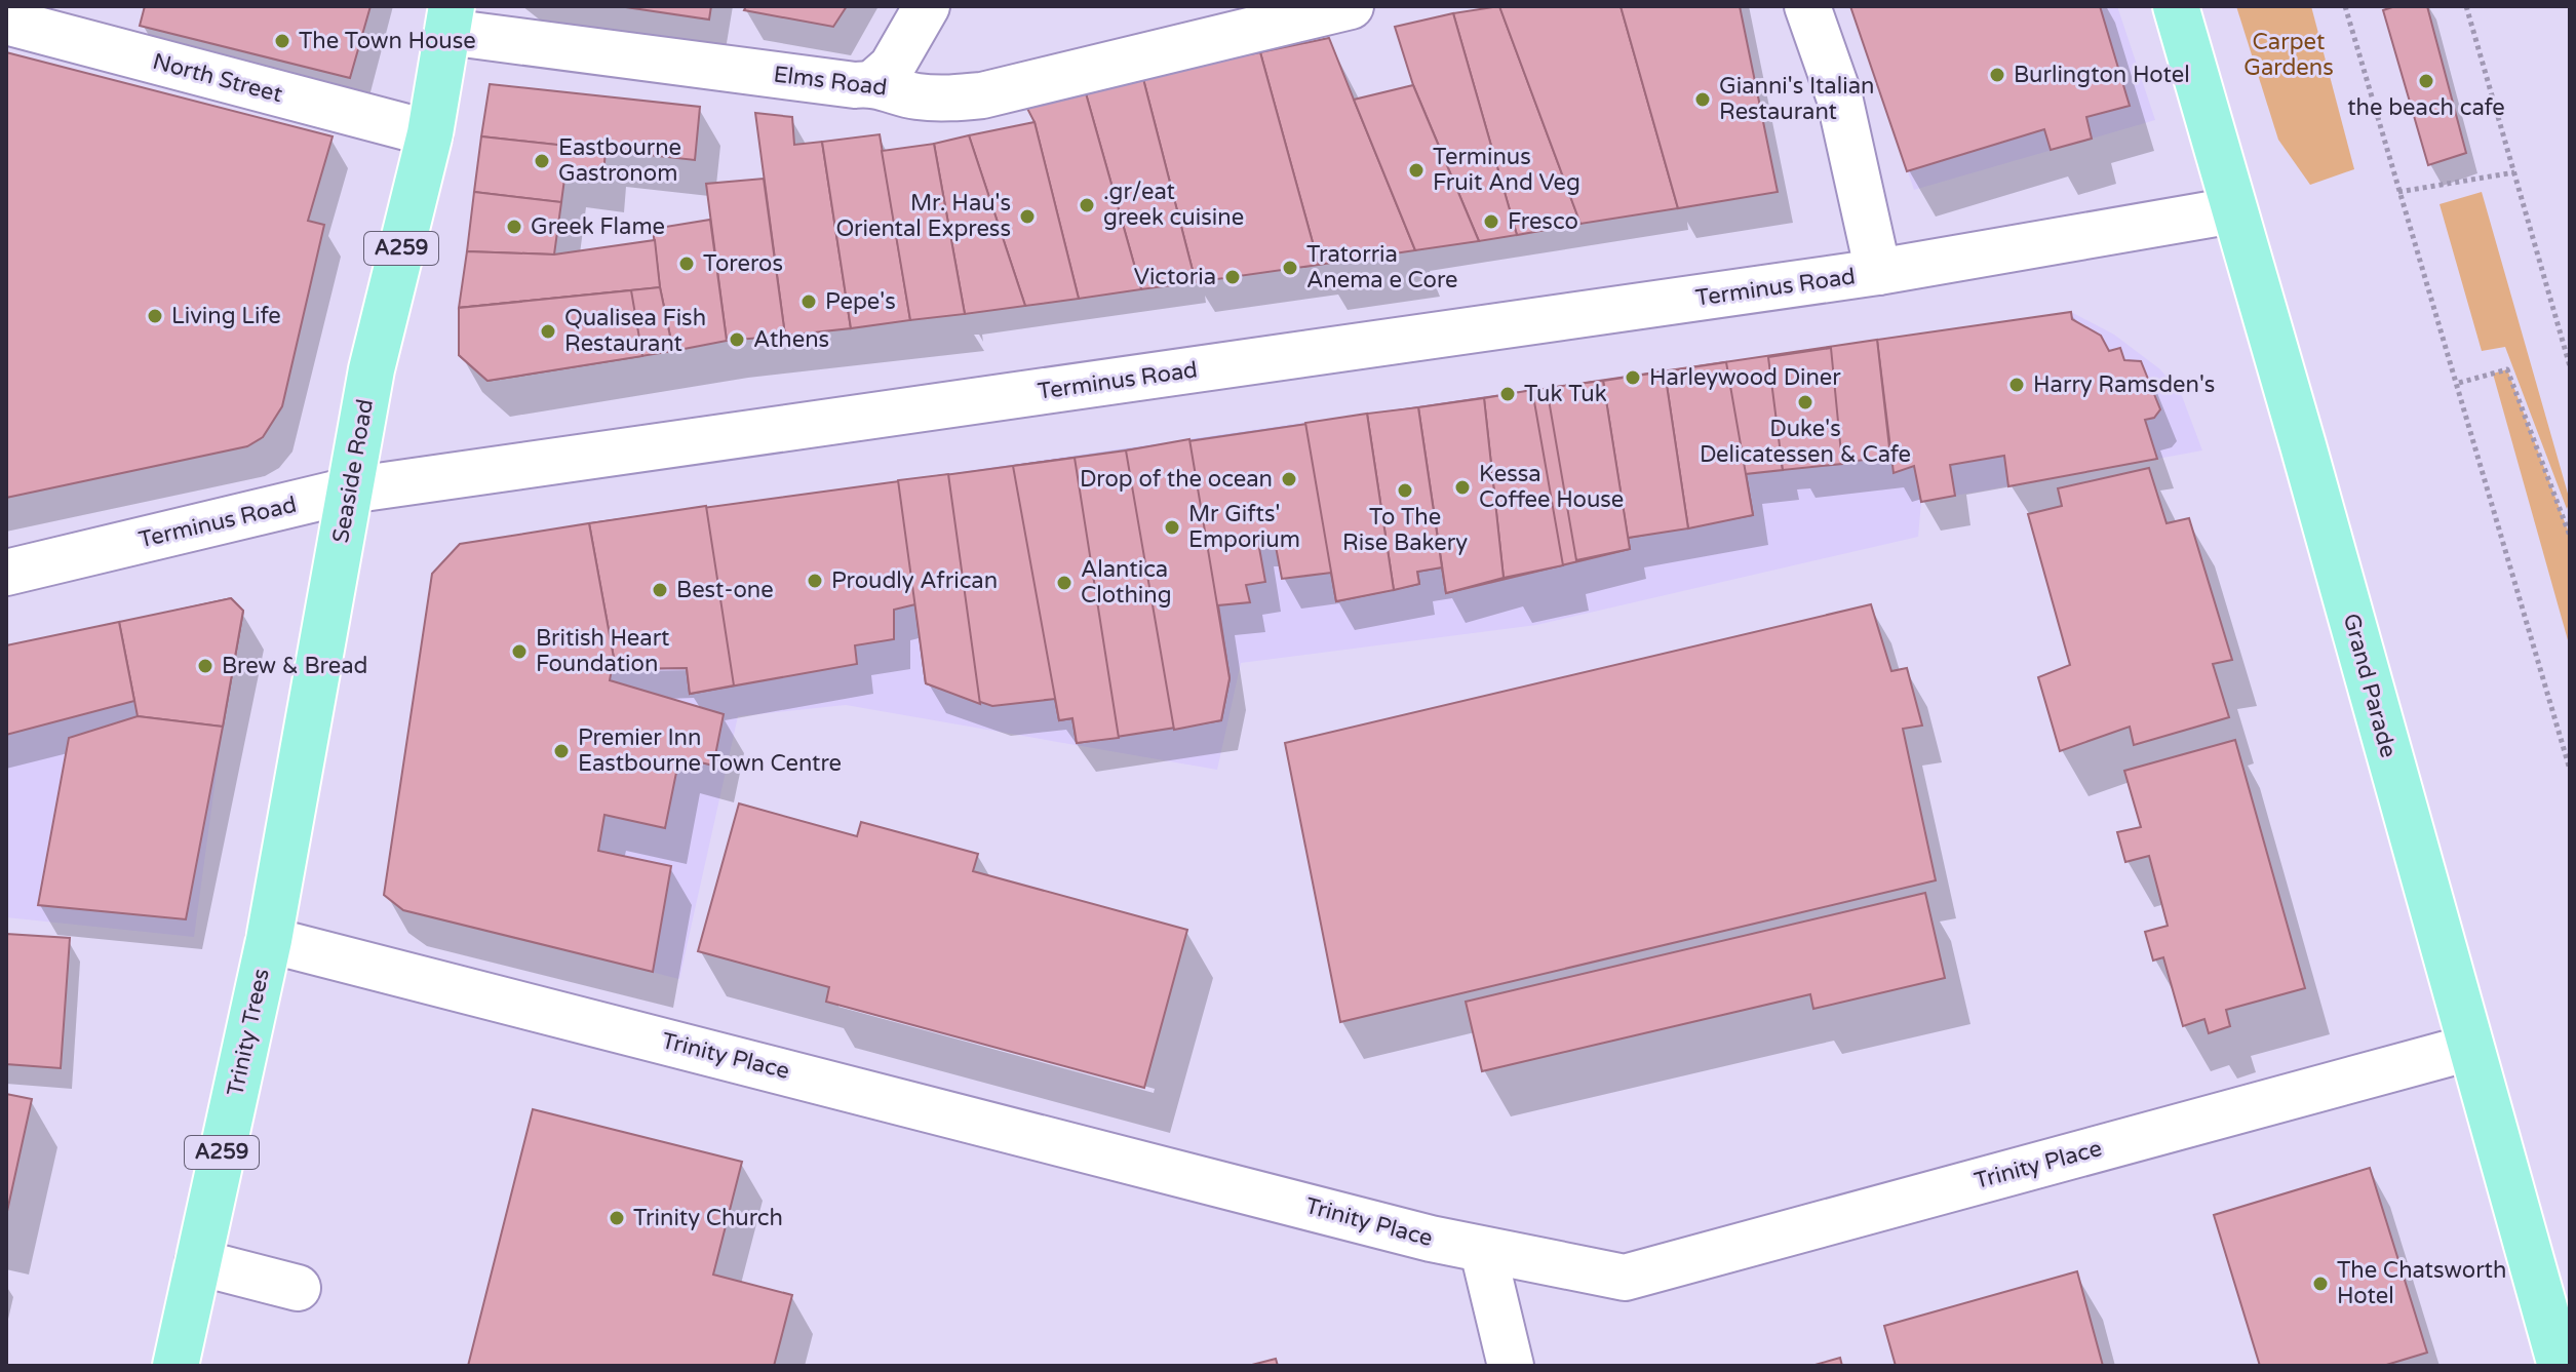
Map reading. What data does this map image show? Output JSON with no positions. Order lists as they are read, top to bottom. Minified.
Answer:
{"streets":{"main road":["A259","Seaside Road","Grand Parade","Trinity Trees"],"street":["North Street","Elms Road","Terminus Road","Trinity Place"]},"crossings":[["North Street","Seaside Road"],["Elms Road","Seaside Road"],["Terminus Road","Seaside Road"],["Terminus Road","Grand Parade"],["Seaside Road","Trinity Trees"],["Seaside Road","Trinity Place"],["Grand Parade","Trinity Place"],["Trinity Trees","Trinity Place"]],"parks":["Carpet Gardens"],"places":["The Town House","Burlington Hotel","the beach cafe","Gianni's Italian Restaurant","Eastbourne Gastronom","Terminus Fruit And Veg",".gr/eat greek cuisine","Mr. Hau's Oriental Express","Fresco","Greek Flame","Toreros","Tratorria Anema e Core","Victoria","Pepe's","Living Life","Qualisea Fish Restaurant","Athens","Harleywood Diner","Harry Ramsden's","Tuk Tuk","Duke's Delicatessen & Cafe","Drop of the ocean","Kessa Coffee House","To The Rise Bakery","Mr Gifts' Emporium","Proudly African","Alantica Clothing","Best-one","British Heart Foundation","Brew & Bread","Premier Inn Eastbourne Town Centre","Trinity Church","The Chatsworth Hotel"]}
